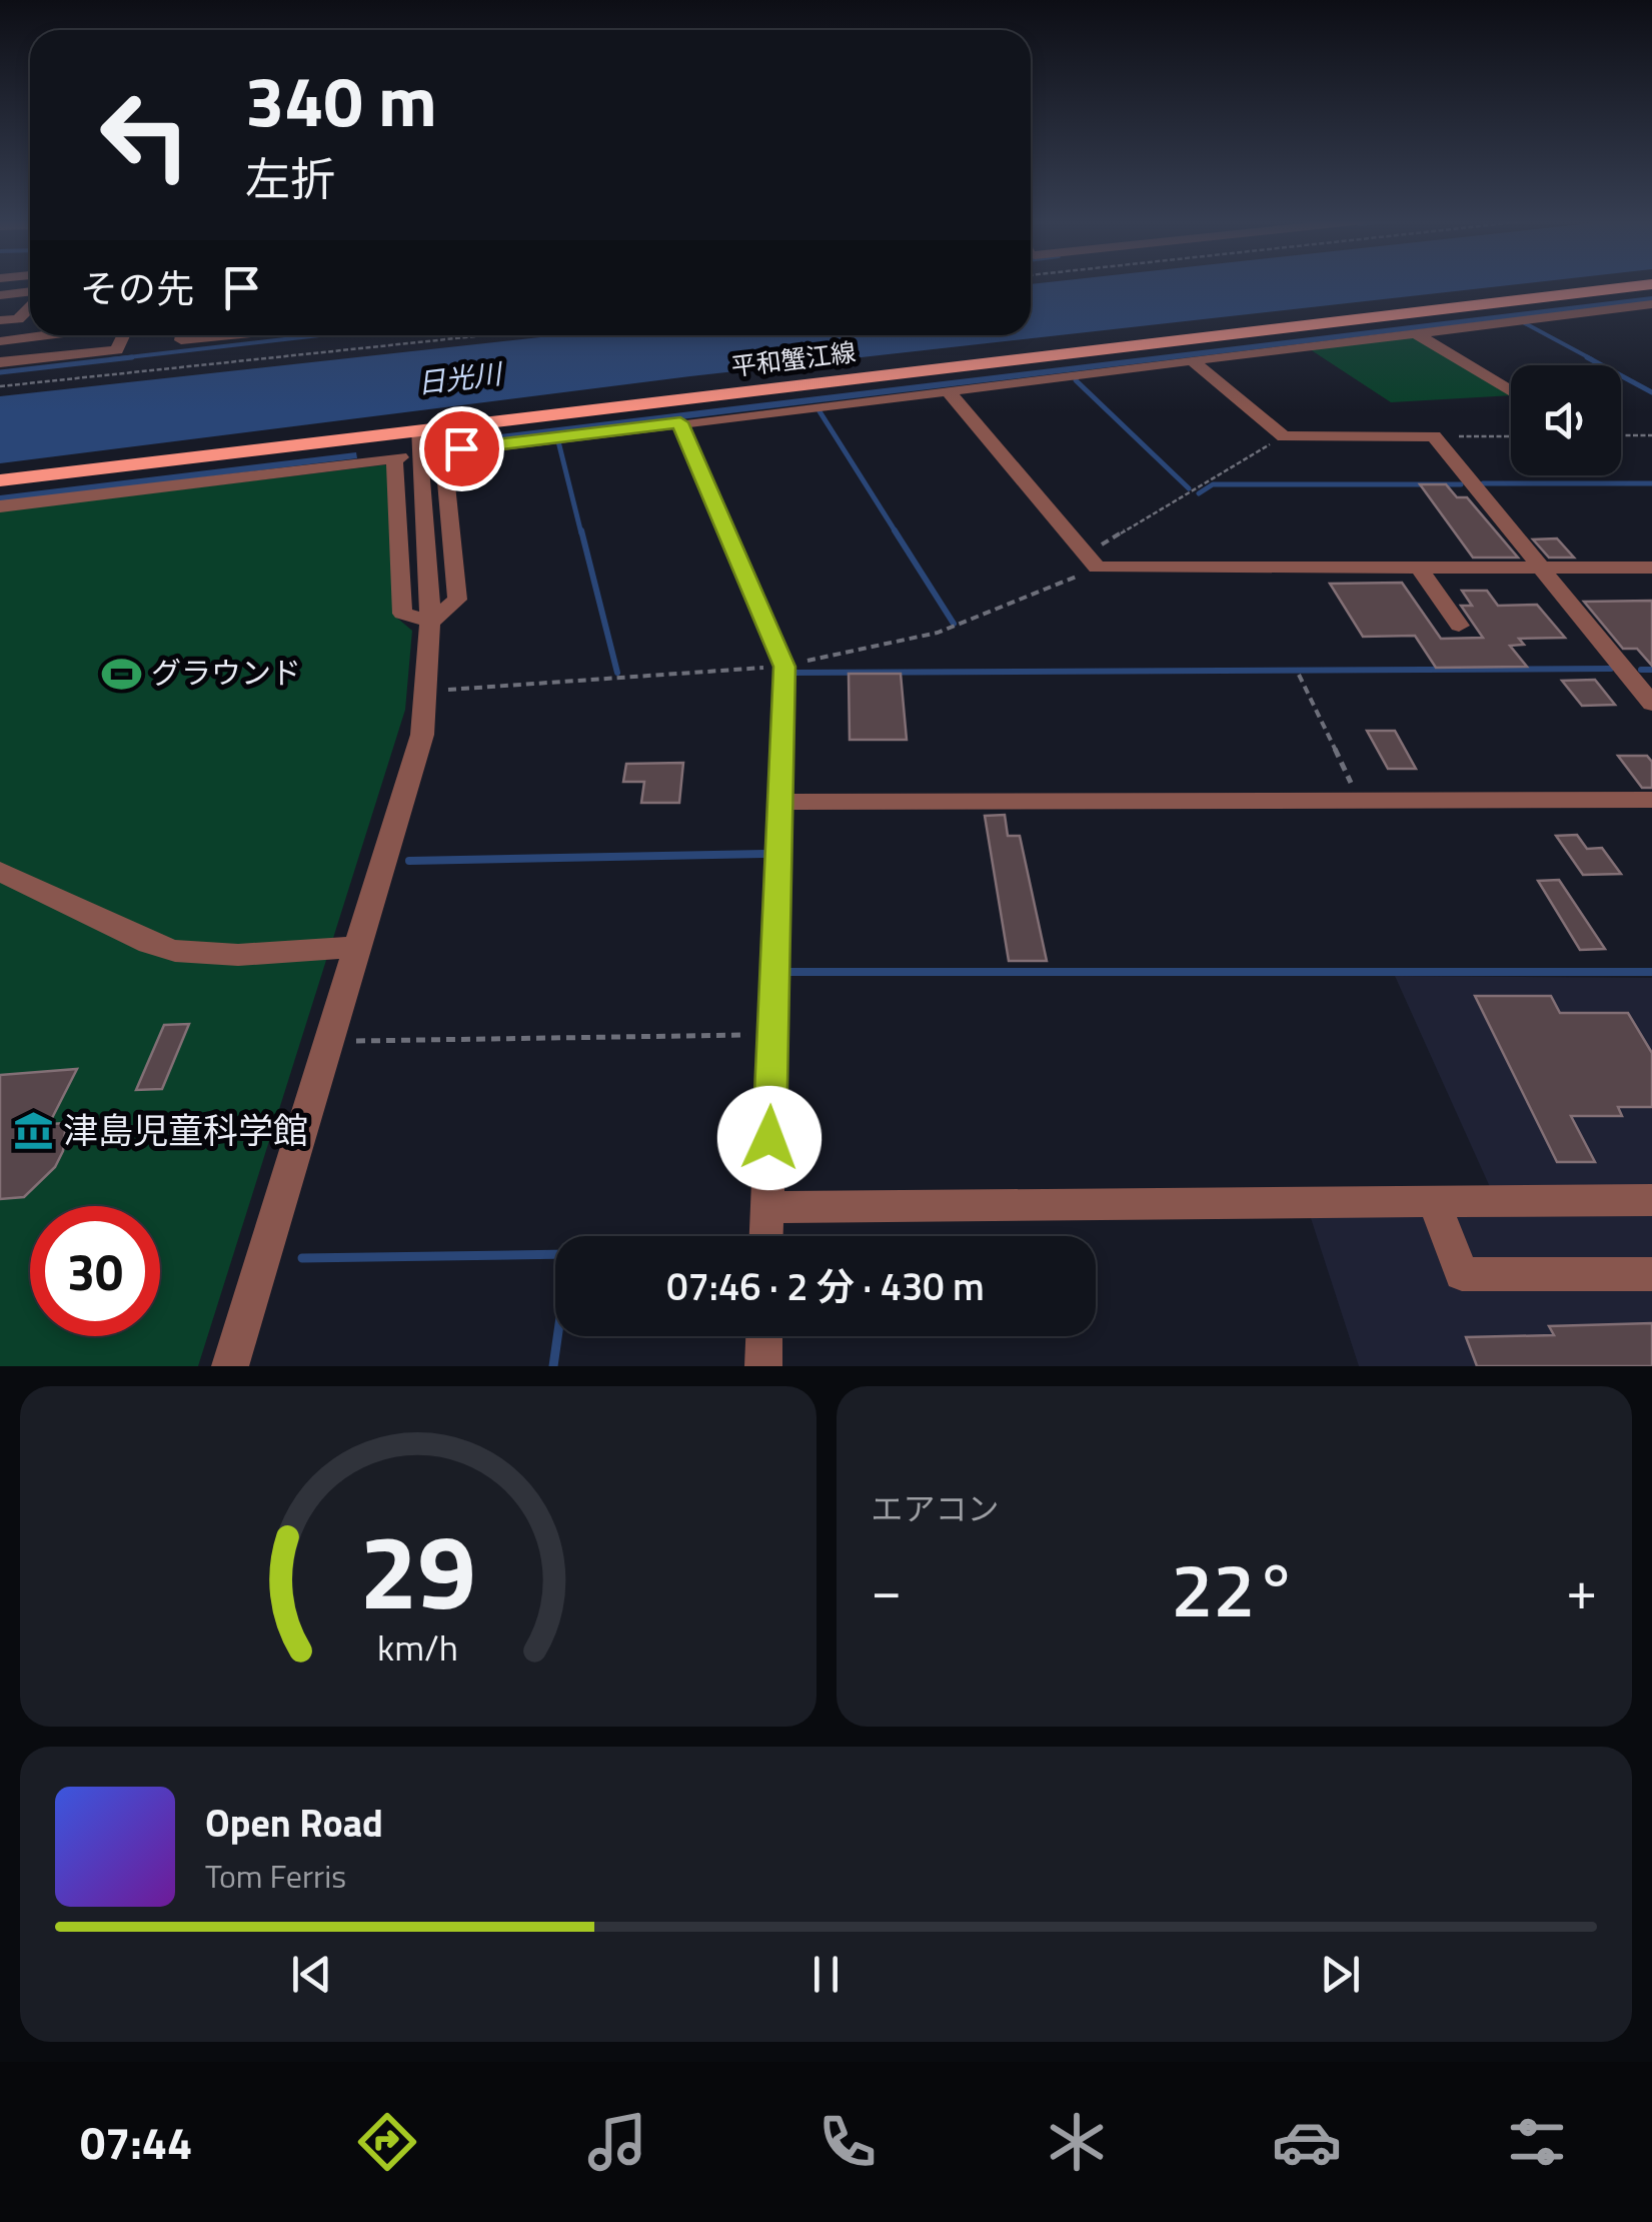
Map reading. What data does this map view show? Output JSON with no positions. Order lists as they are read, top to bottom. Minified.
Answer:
{"streets":{"main road":["平和蟹江線"]},"water":["日光川"],"places":{"sports":["グラウンド"],"museum":["津島児童科学館"]},"page":{"turn":["340 m","左折"],"then":"その先","limit":"30","trip":"07:46 · 2 分 · 430 m","tile":"エアコン","heat":["−","22°","+"],"song":["Open Road","Tom Ferris"],"tabs":"07:44","gauge":["29","km/h"]}}
